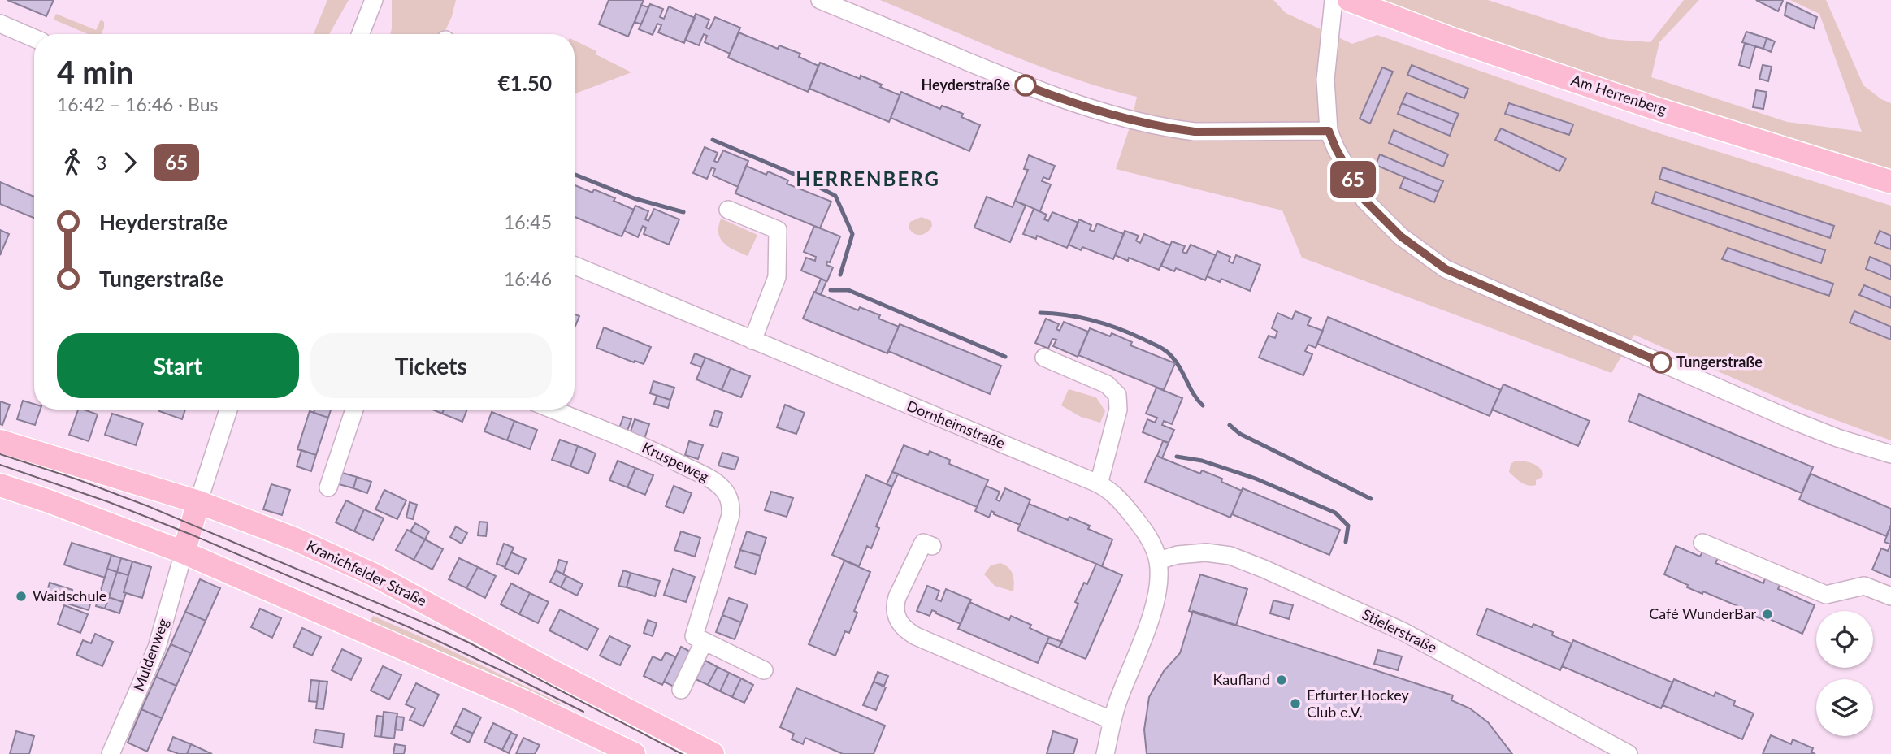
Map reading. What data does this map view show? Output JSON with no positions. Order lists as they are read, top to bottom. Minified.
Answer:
{"streets":{"main road":["Am Herrenberg","Kranichfelder Straße"],"street":["Dornheimstraße","Kruspeweg","Stielerstraße","Muldenweg"]},"crossings":[["Dornheimstraße","Stielerstraße"]],"districts":["HERRENBERG"],"places":["Heyderstraße","Tungerstraße","Waidschule","Café WunderBar","Kaufland","Erfurter Hockey Club e.V."],"lines":["bus line 65"],"page":{"on_map":"65","heading":["4 min","16:42 – 16:46 · Bus","€1.50"],"legs":["3","65"],"list":[{"name":"Heyderstraße","value":"16:45"},{"name":"Tungerstraße","value":"16:46"}],"buttons":["Start","Tickets"]}}
